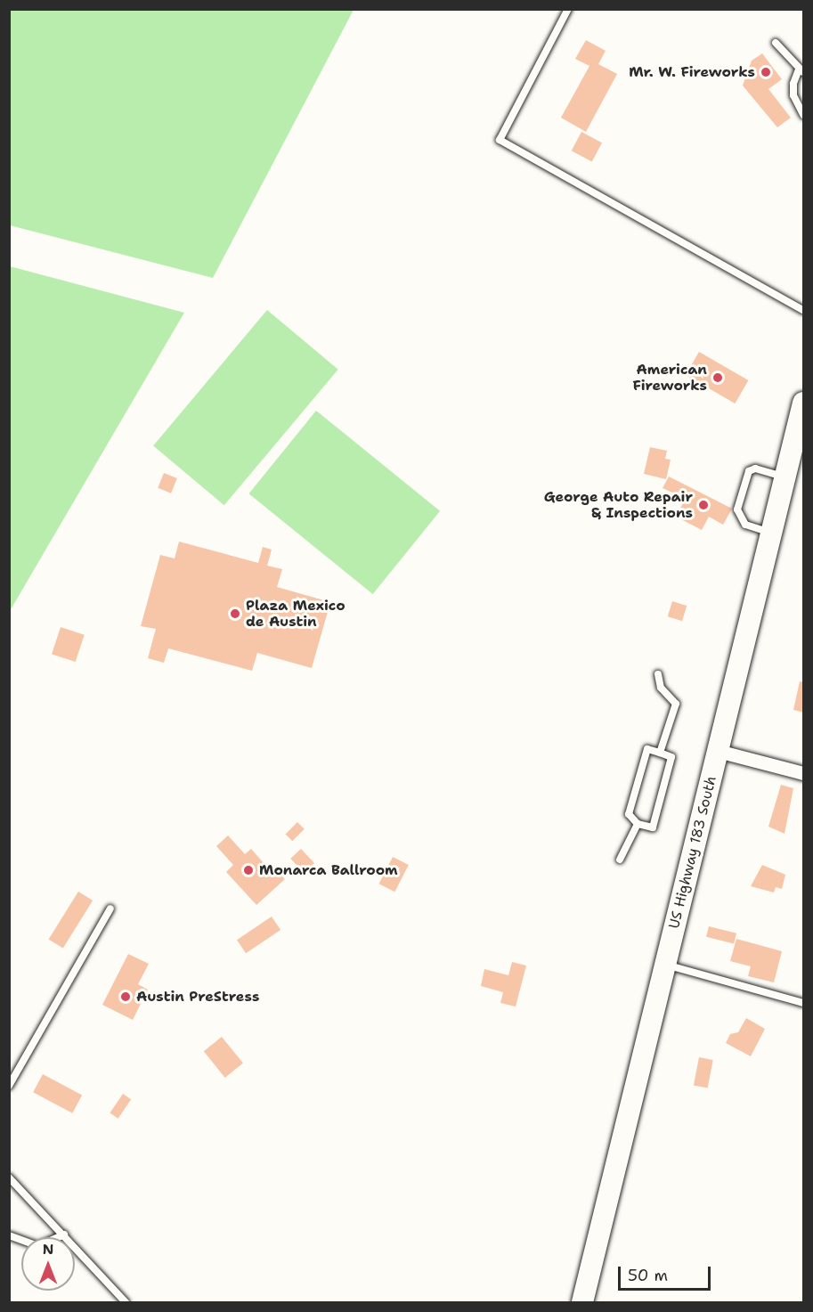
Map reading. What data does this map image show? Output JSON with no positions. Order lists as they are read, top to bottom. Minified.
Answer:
{"streets":{"highway":["US Highway 183 South"]},"places":["Mr. W. Fireworks","American Fireworks","George Auto Repair & Inspections","Plaza Mexico de Austin","Monarca Ballroom","Austin PreStress"],"scale_bar":"50 m","north":"top"}
